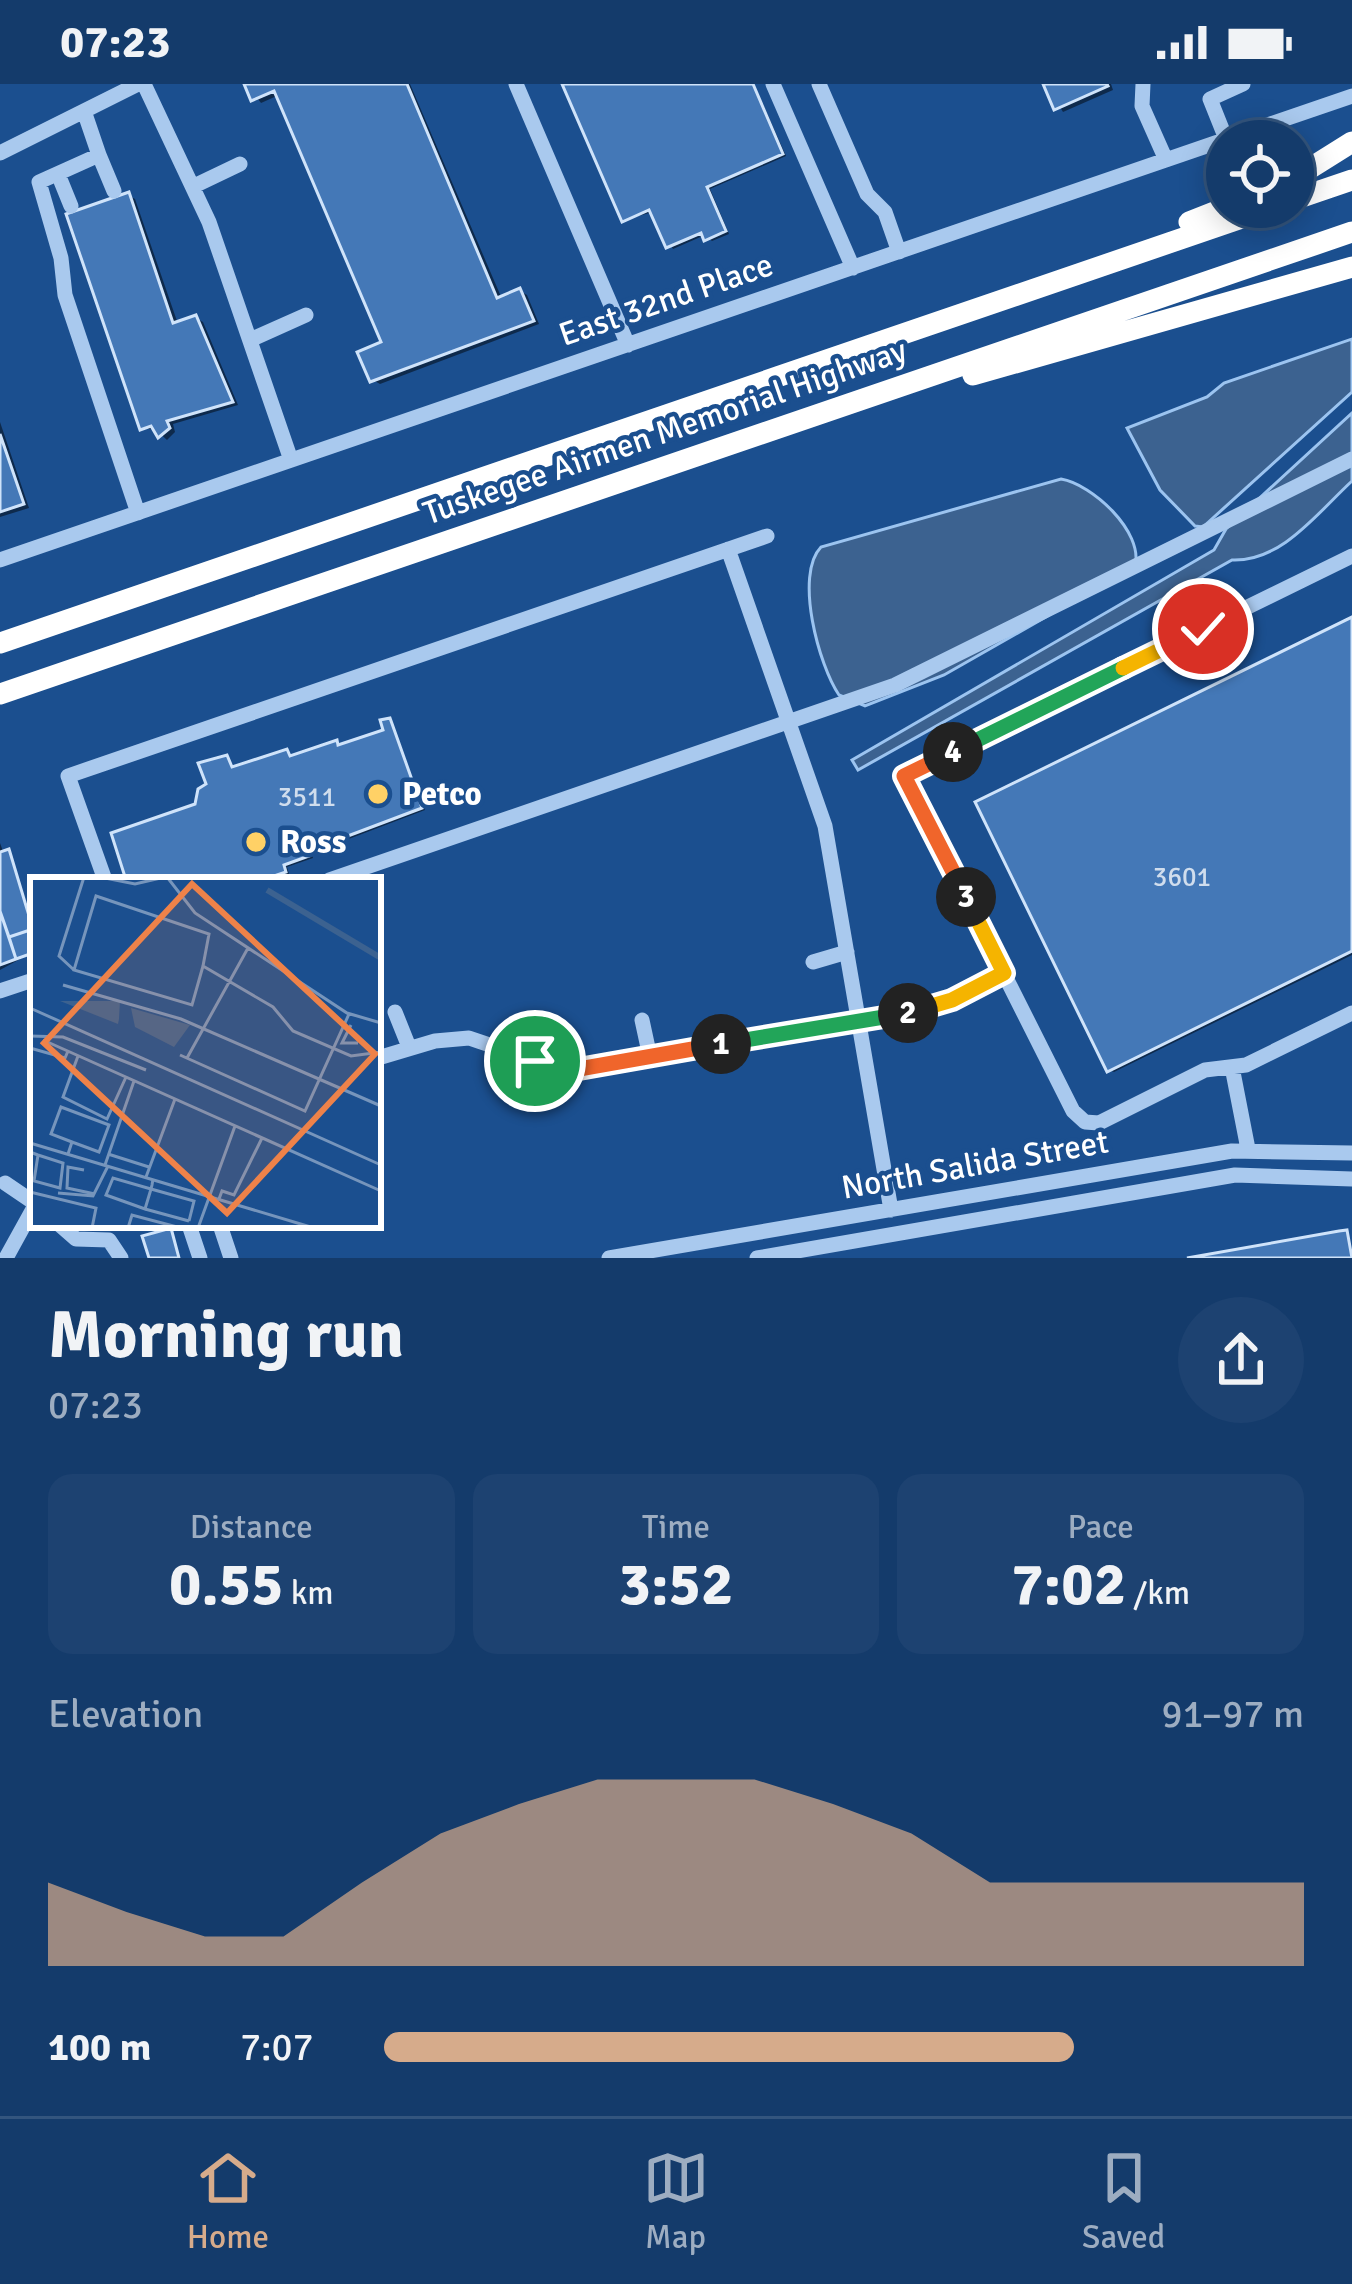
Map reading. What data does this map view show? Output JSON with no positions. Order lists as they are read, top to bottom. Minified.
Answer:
{"streets":{"highway":["Tuskegee Airmen Memorial Highway"],"street":["East 32nd Place","North Salida Street"]},"places":["Petco","Ross"],"house_numbers":["3511","3601"],"page":{"status":"07:23","pins":["4","3","2","1"],"heading":["Morning run","07:23"],"stats":[["Distance","0.55 km"],["Time","3:52"],["Pace","7:02 /km"]],"chart":["Elevation","91–97 m"],"list":[{"name":"100 m","note":"7:07"}],"tabs":["Home","Map","Saved"]}}
